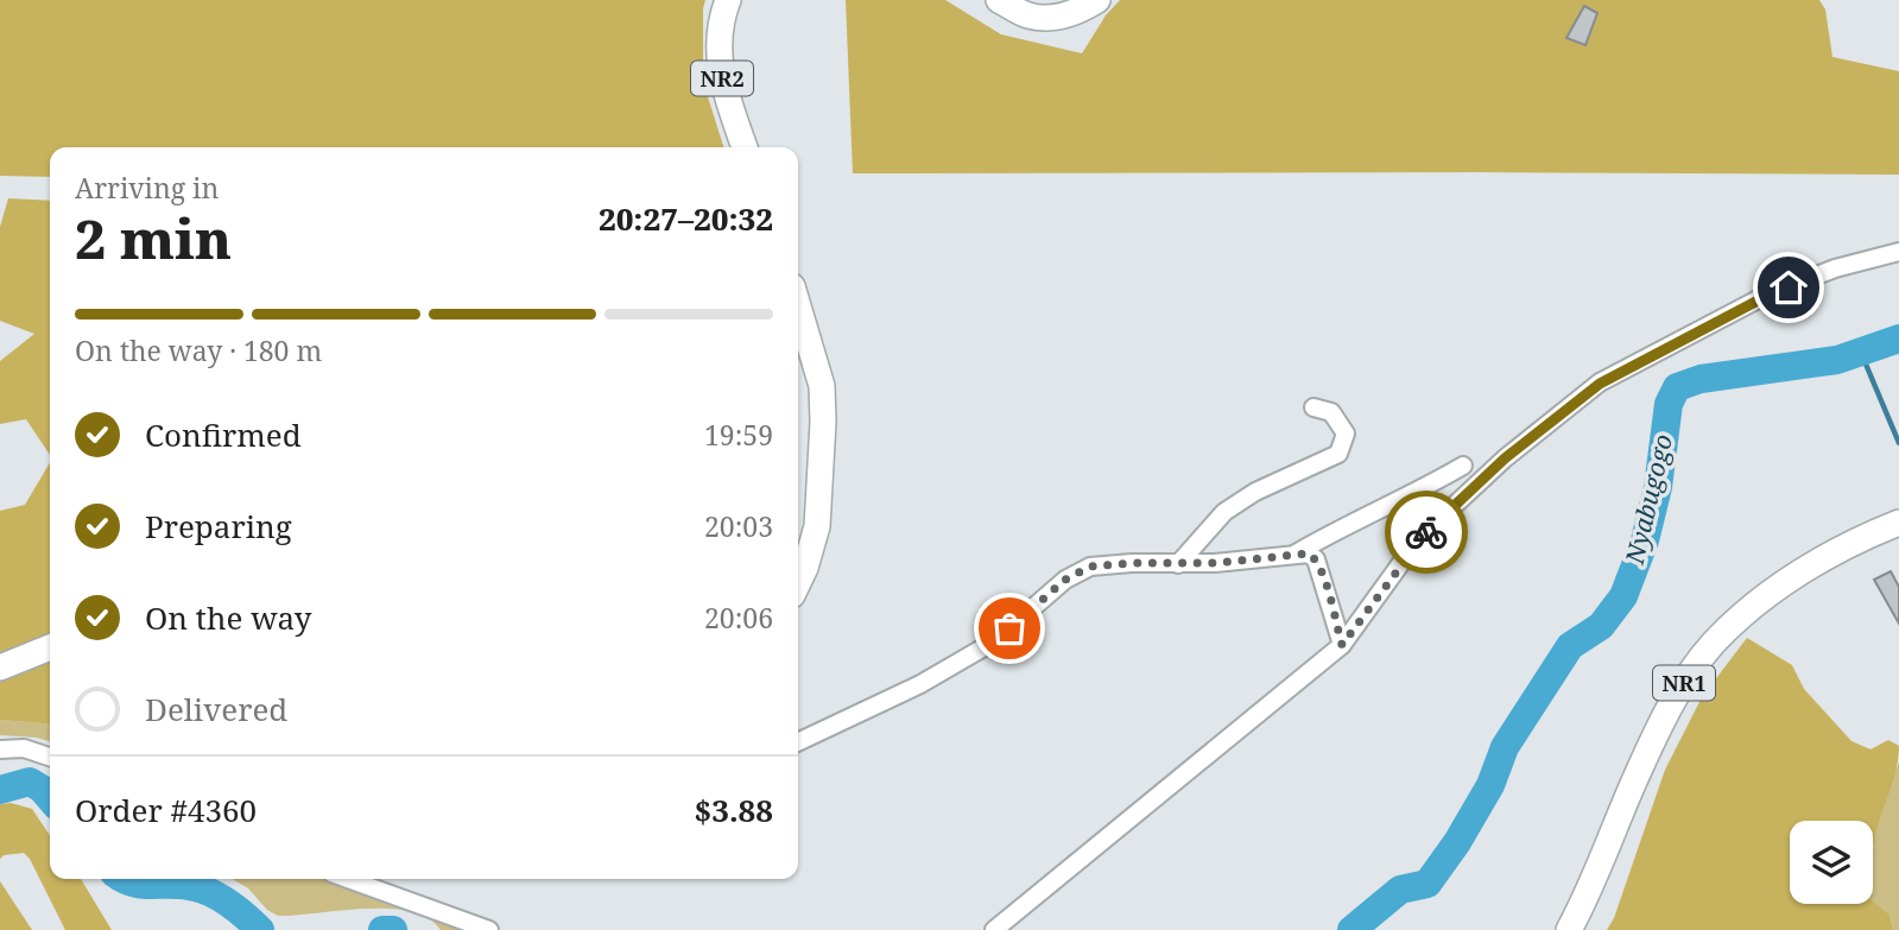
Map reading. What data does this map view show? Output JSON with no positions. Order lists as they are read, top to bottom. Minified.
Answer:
{"streets":{"highway":["NR2","NR1"]},"water":["Nyabugogo"],"page":{"heading":["2 min","Arriving in","20:27–20:32"],"panel":["Order #4360","$3.88"],"bar":"On the way · 180 m","list":[["Confirmed","19:59"],["Preparing","20:03"],["On the way","20:06"],"Delivered"]}}
